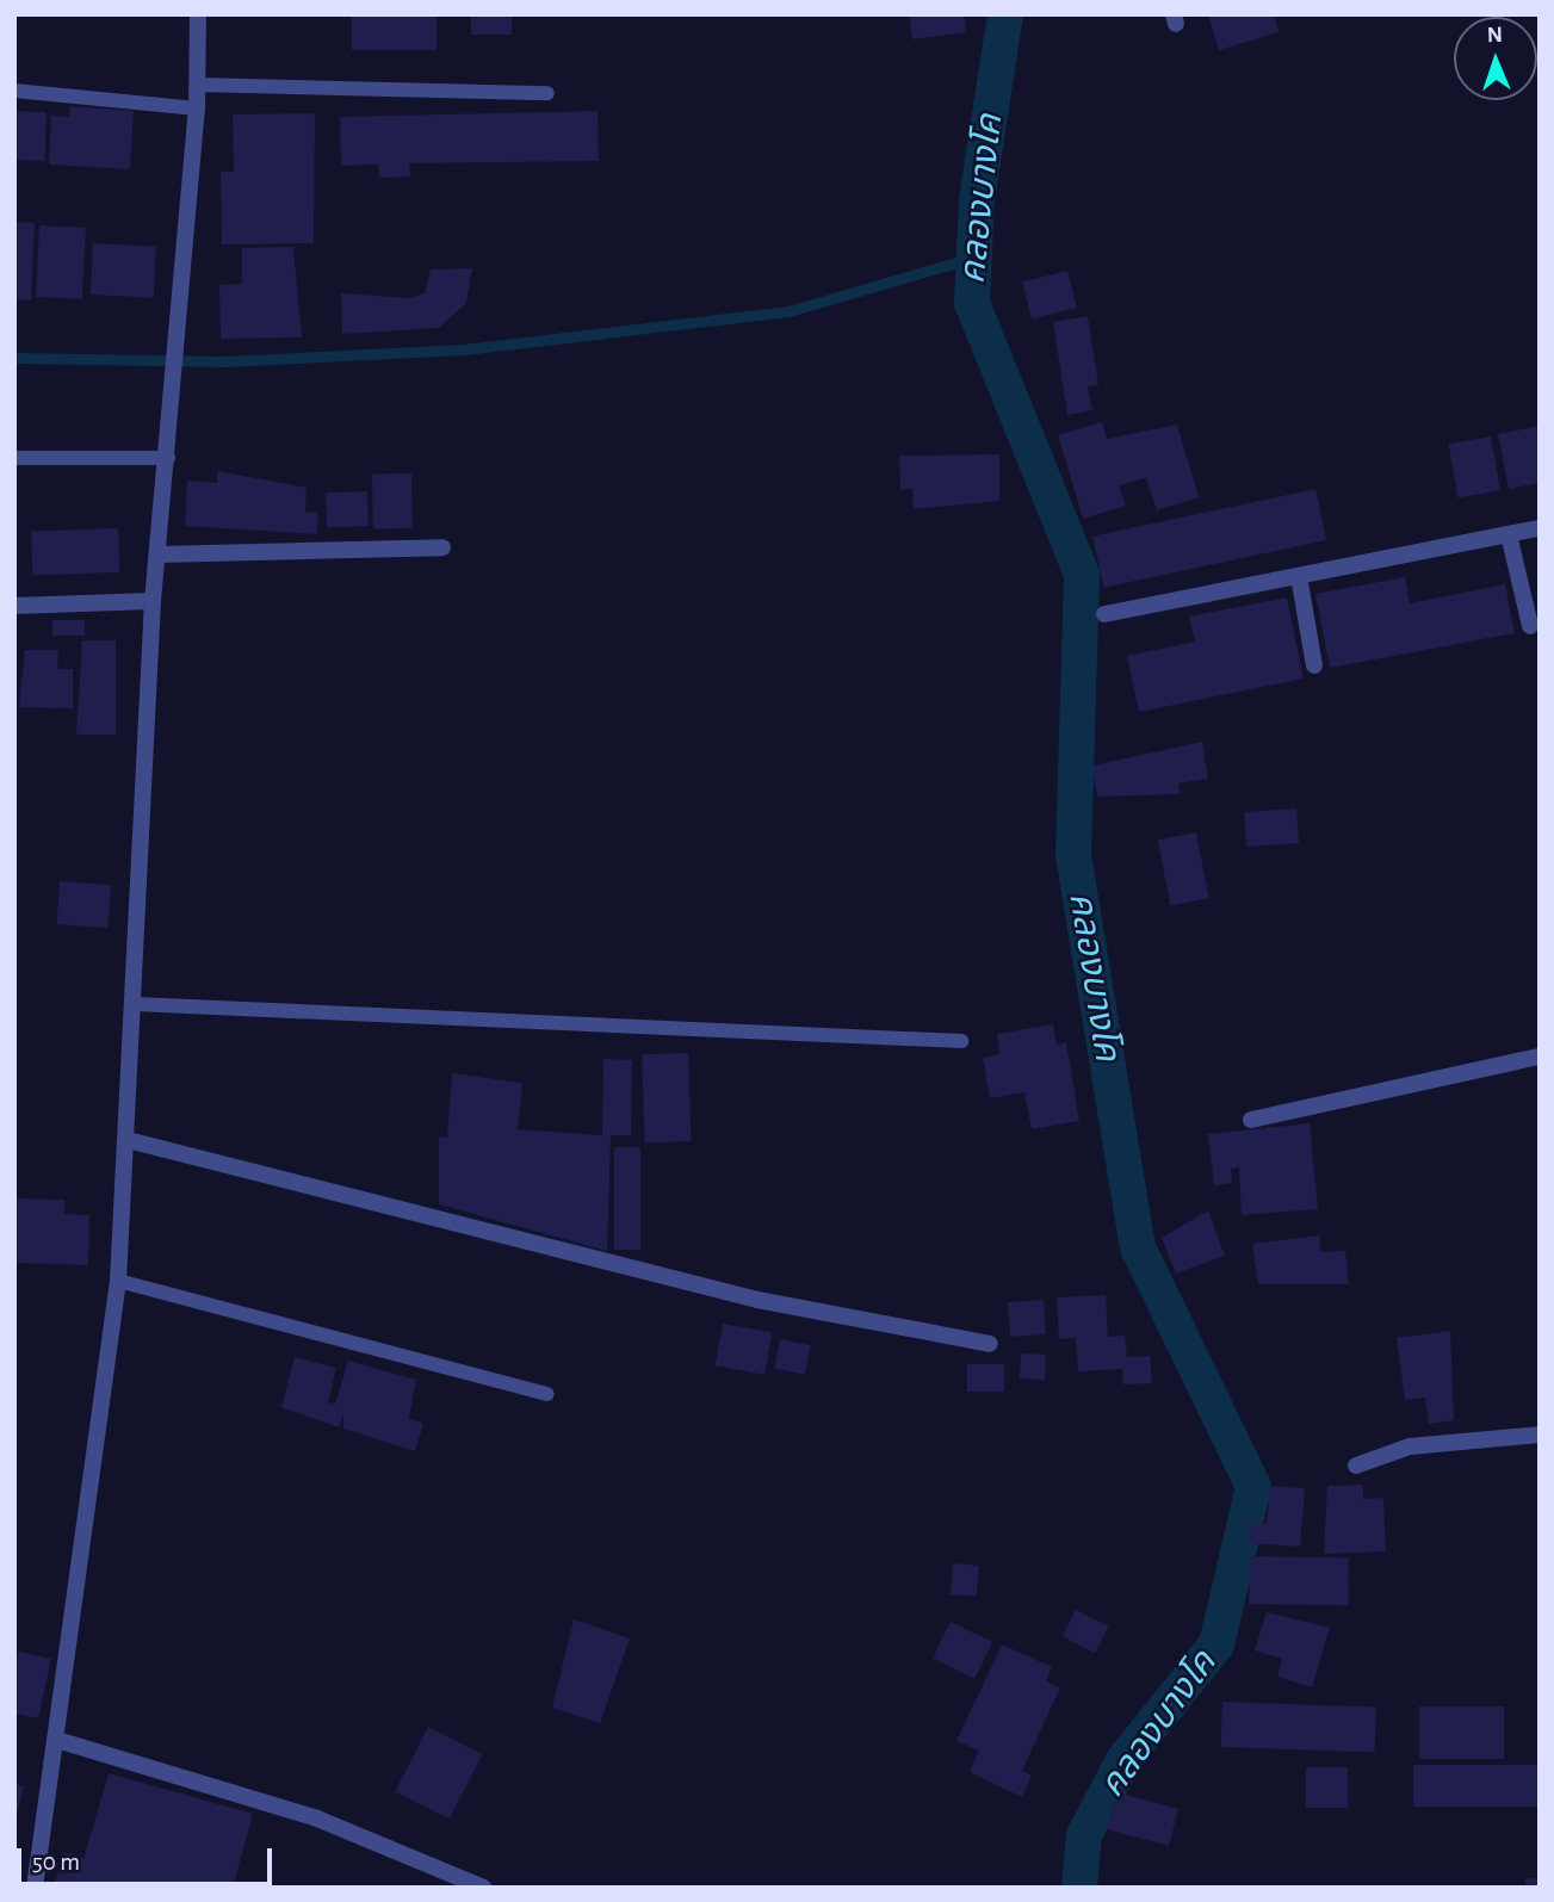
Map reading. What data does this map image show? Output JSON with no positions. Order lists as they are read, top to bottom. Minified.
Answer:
{"water":["คลองบางโค"],"scale_bar":"50 m","north":"top"}
